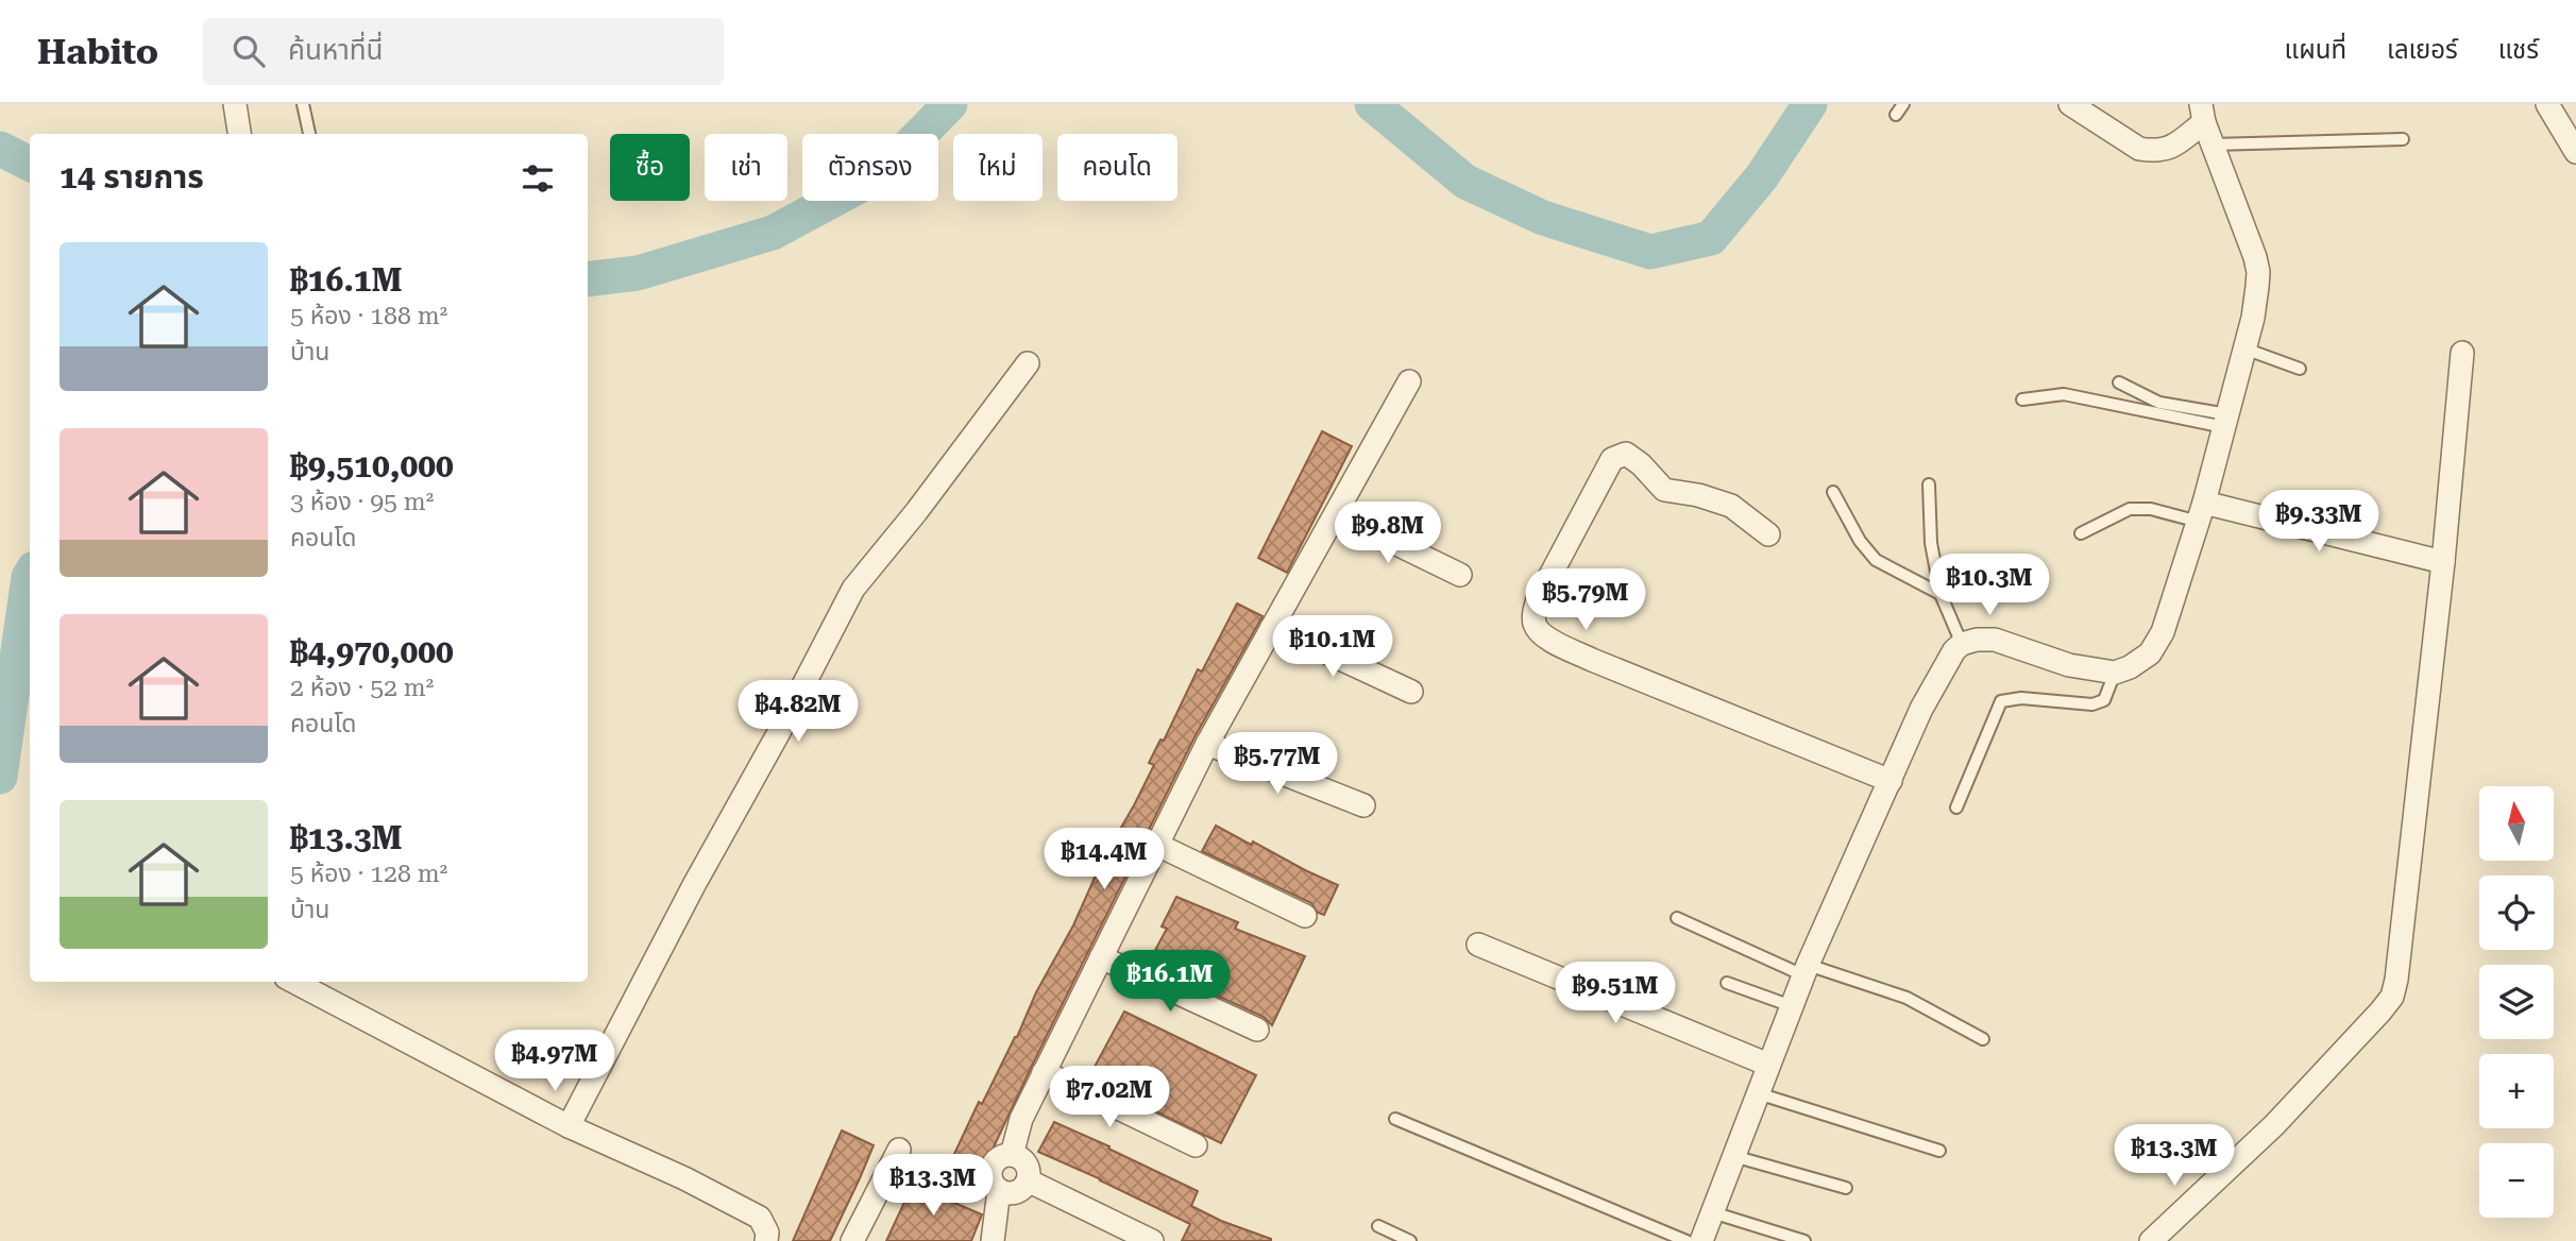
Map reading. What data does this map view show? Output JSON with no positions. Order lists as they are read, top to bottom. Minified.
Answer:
{"north":"top","page":{"header":"Habito","search":"ค้นหาที่นี่","nav":["แผนที่","เลเยอร์","แชร์"],"chip":["ซื้อ","เช่า","ตัวกรอง","ใหม่","คอนโด"],"heading":"14 รายการ","list":[{"name":"฿16.1M","note":"5 ห้อง · 188 m² · บ้าน"},{"name":"฿9,510,000","note":"3 ห้อง · 95 m² · คอนโด"},{"name":"฿4,970,000","note":"2 ห้อง · 52 m² · คอนโด"},{"name":"฿13.3M","note":"5 ห้อง · 128 m² · บ้าน"}],"price":["฿9.33M","฿9.8M","฿10.3M","฿5.79M","฿10.1M","฿4.82M","฿5.77M","฿14.4M","฿16.1M","฿9.51M","฿4.97M","฿7.02M","฿13.3M","฿13.3M"],"map_buttons":["+","−"]}}
